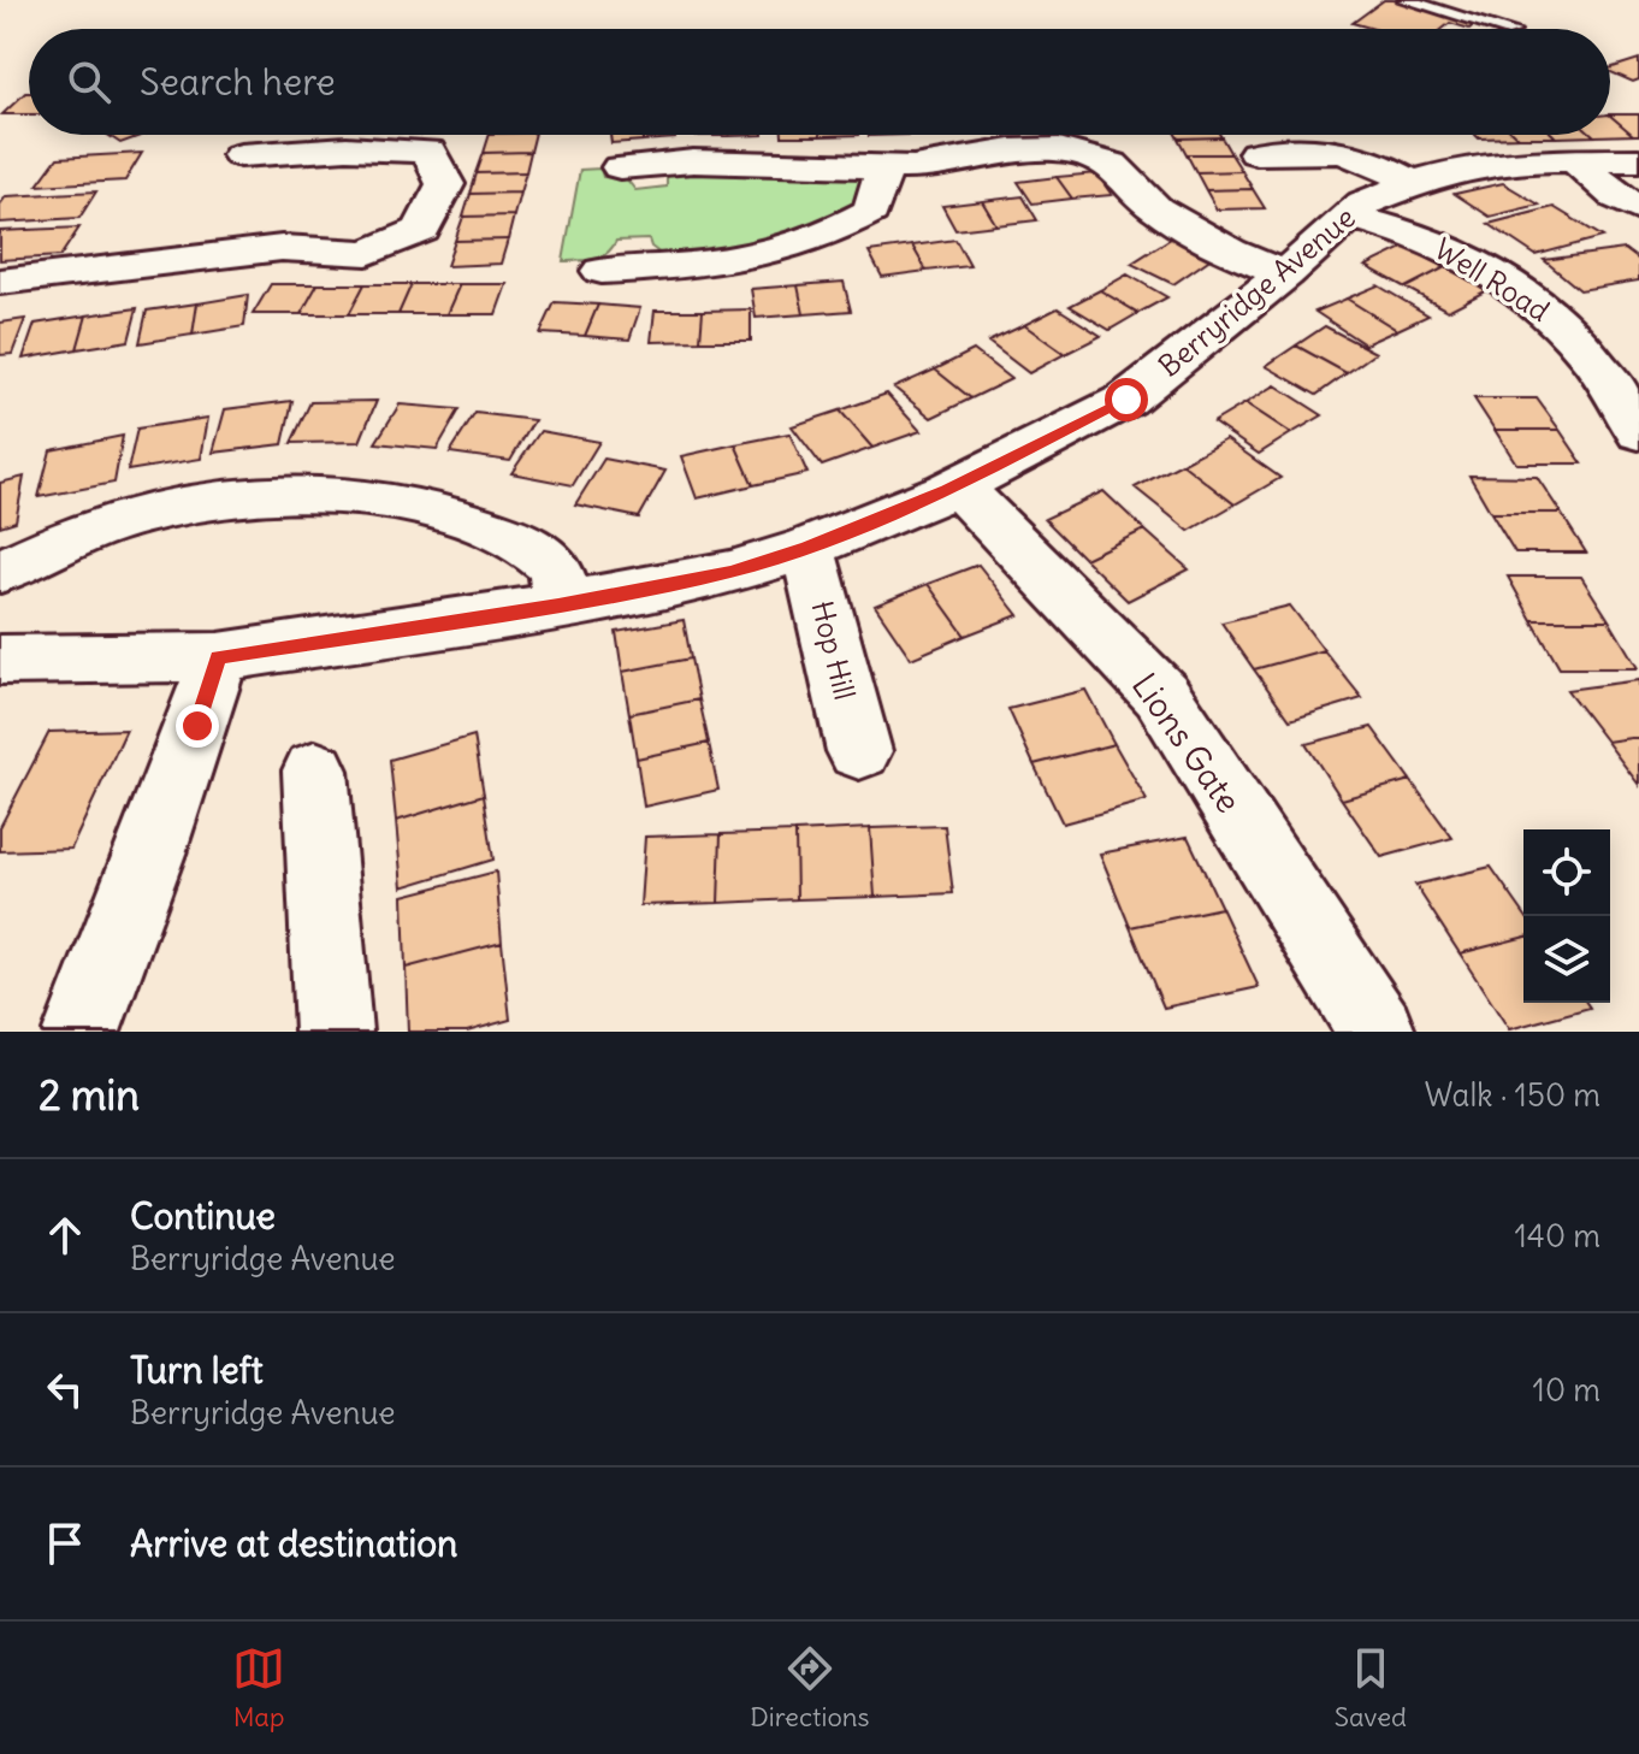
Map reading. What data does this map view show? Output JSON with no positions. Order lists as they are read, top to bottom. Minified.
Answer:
{"streets":{"street":["Well Road","Berryridge Avenue","Hop Hill","Lions Gate"]},"crossings":[["Well Road","Berryridge Avenue"],["Berryridge Avenue","Hop Hill"],["Berryridge Avenue","Lions Gate"]],"page":{"search":"Search here","heading":["2 min","Walk · 150 m"],"list":[["Continue","Berryridge Avenue","140 m"],["Turn left","Berryridge Avenue","10 m"],"Arrive at destination"],"nav":["Map","Directions","Saved"]}}
